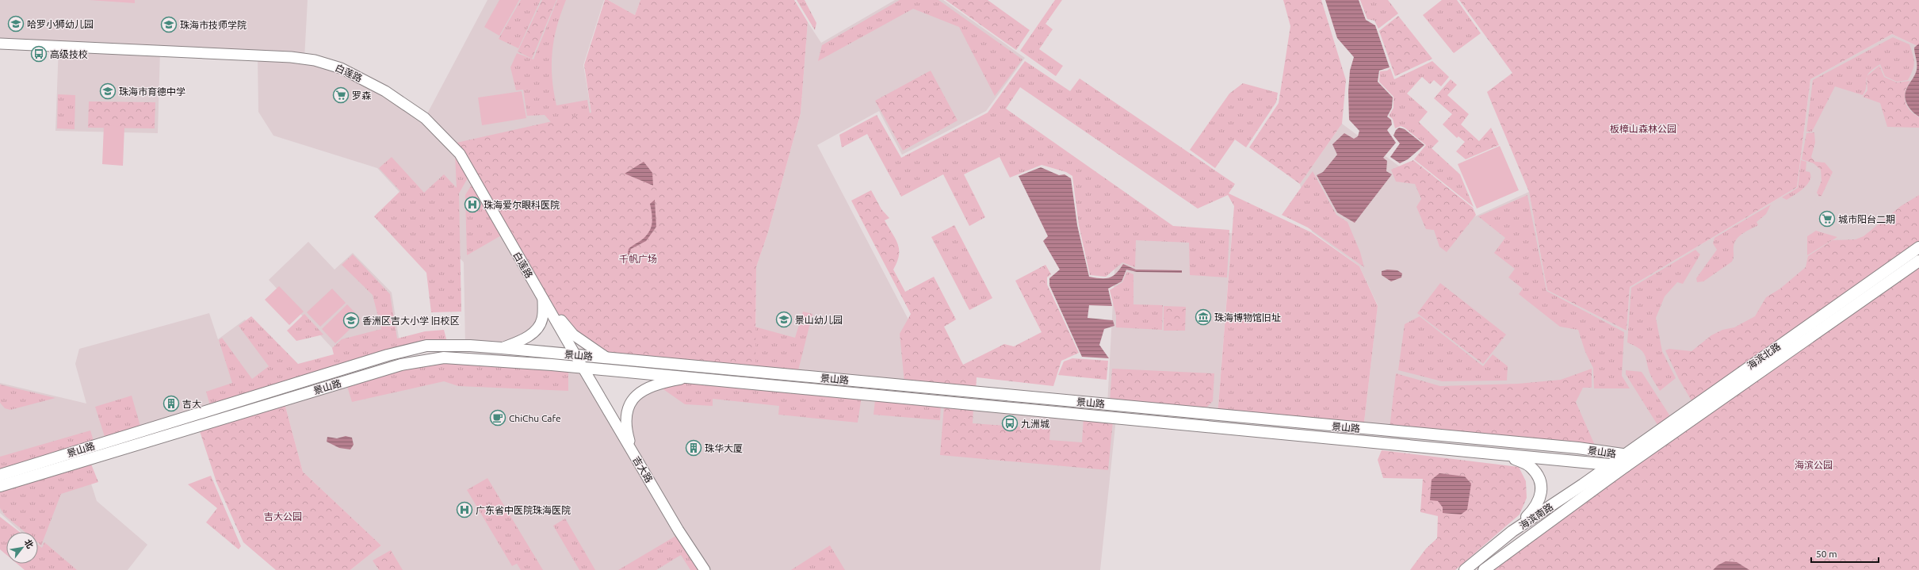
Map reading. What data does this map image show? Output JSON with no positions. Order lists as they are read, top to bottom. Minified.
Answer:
{"streets":{"main road":["白莲路","景山路","海滨北路","吉大路","海滨南路"]},"crossings":[["白莲路","景山路"],["白莲路","吉大路"],["景山路","海滨北路"],["景山路","吉大路"],["景山路","海滨南路"],["海滨北路","海滨南路"]],"parks":["板樟山森林公园","千帆广场","海滨公园","吉大公园"],"places":{"school or university":["哈罗小狮幼儿园","珠海市技师学院","珠海市育德中学","景山幼儿园","香洲区吉大小学 旧校区"],"bus stop":["高级技校","九洲城"],"supermarket":["罗森","城市阳台二期"],"hospital":["珠海爱尔眼科医院","广东省中医院珠海医院"],"museum":["珠海博物馆旧址"],"building":["吉大","珠华大厦"],"cafe":["ChiChu Cafe"]},"scale_bar":"50 m","north":"top right"}
